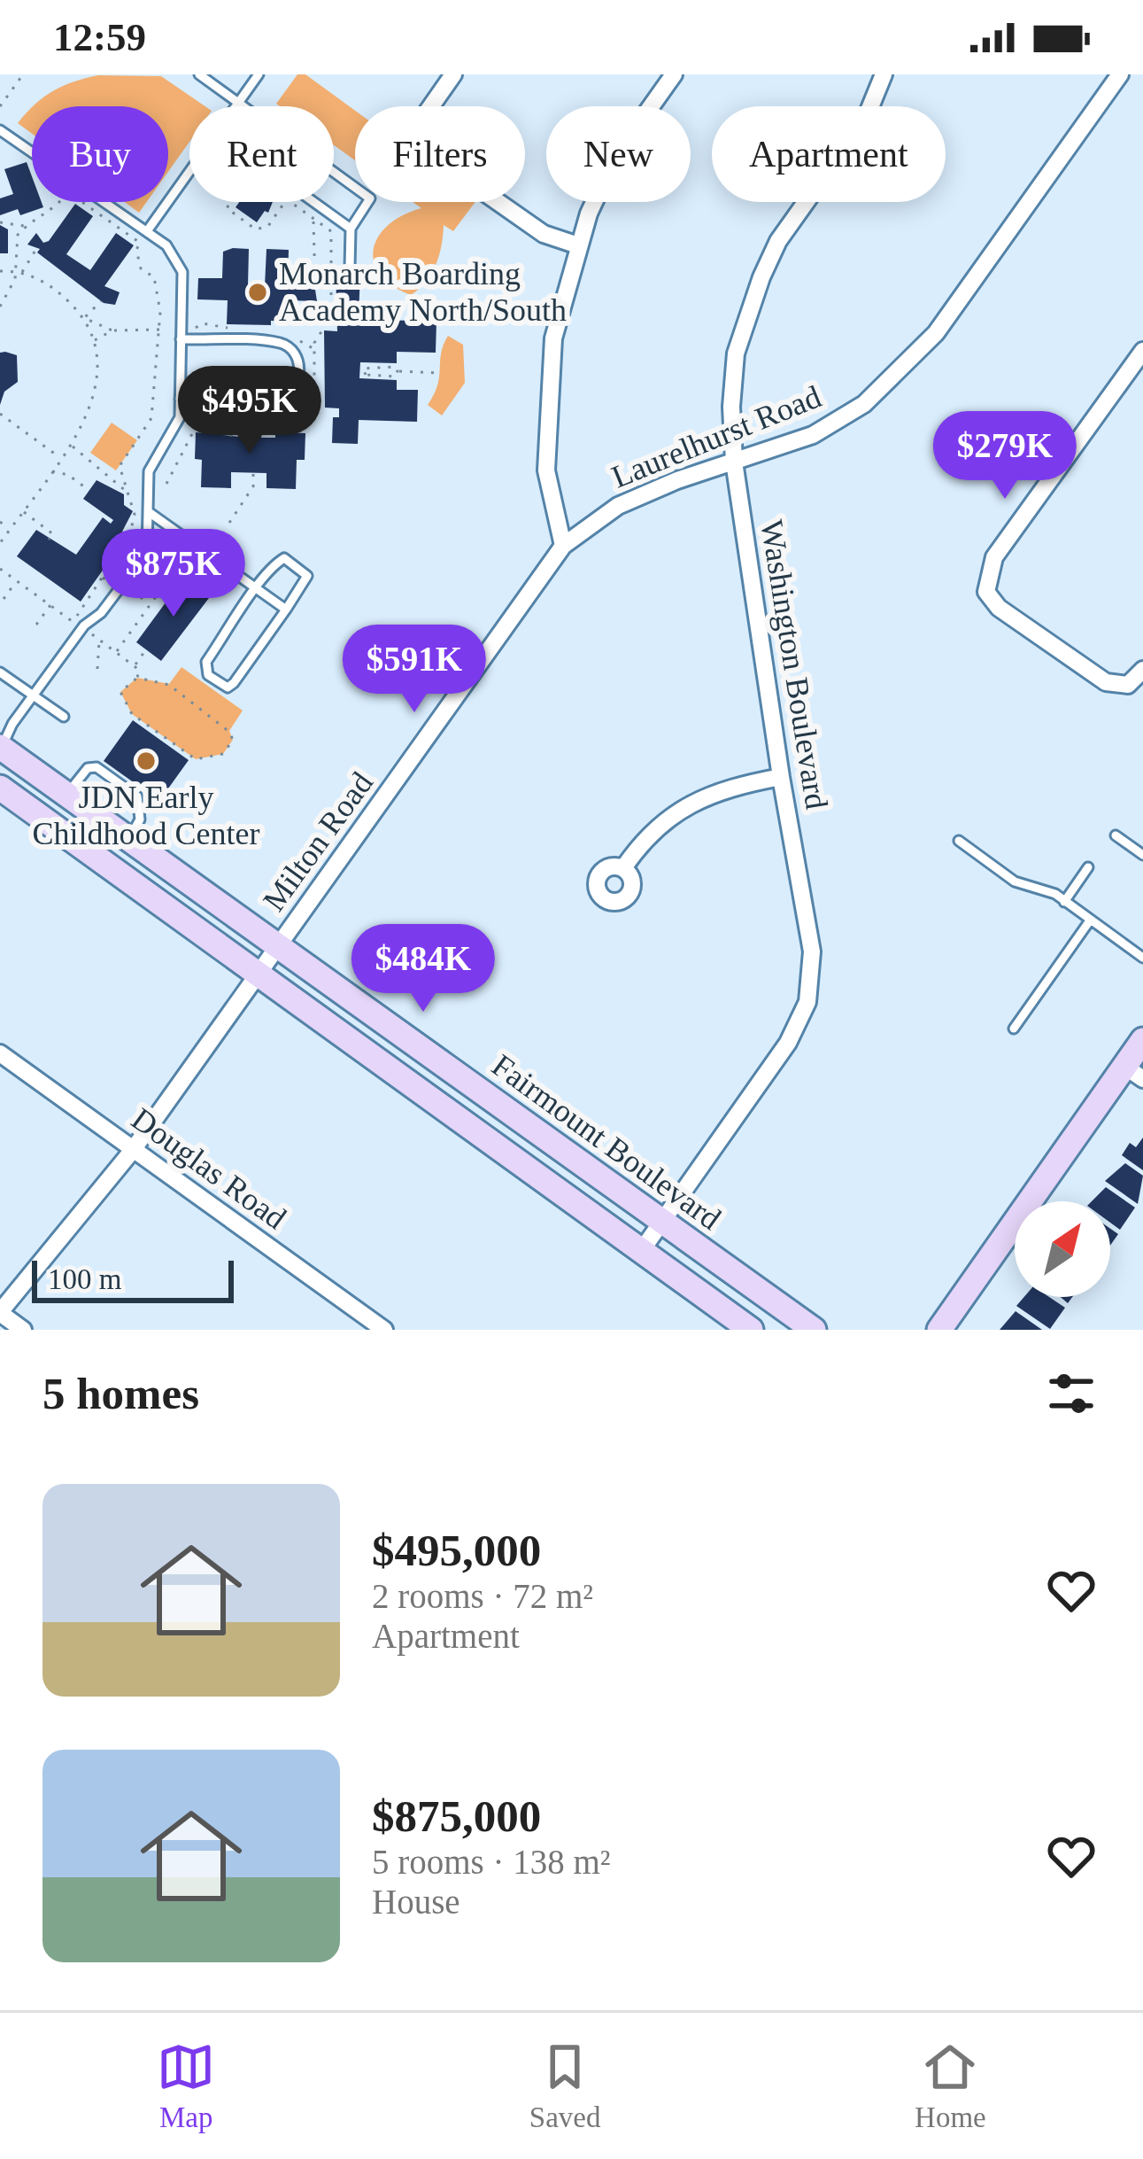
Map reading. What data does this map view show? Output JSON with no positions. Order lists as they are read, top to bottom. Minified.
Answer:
{"streets":{"main road":["Fairmount Boulevard"],"street":["Laurelhurst Road","Washington Boulevard","Milton Road","Douglas Road"]},"crossings":[["Laurelhurst Road","Washington Boulevard"],["Laurelhurst Road","Milton Road"],["Washington Boulevard","Fairmount Boulevard"],["Milton Road","Fairmount Boulevard"],["Milton Road","Douglas Road"]],"places":["Monarch Boarding Academy North/South","JDN Early Childhood Center"],"scale_bar":"100 m","north":"top right","page":{"status":"12:59","chip":["Buy","Rent","Filters","New","Apartment"],"price":["$495K","$279K","$875K","$591K","$484K"],"scale":"100 m","heading":"5 homes","list":[{"name":"$495,000","note":"2 rooms · 72 m² · Apartment"},{"name":"$875,000","note":"5 rooms · 138 m² · House"}],"tabs":["Map","Saved","Home"]}}
